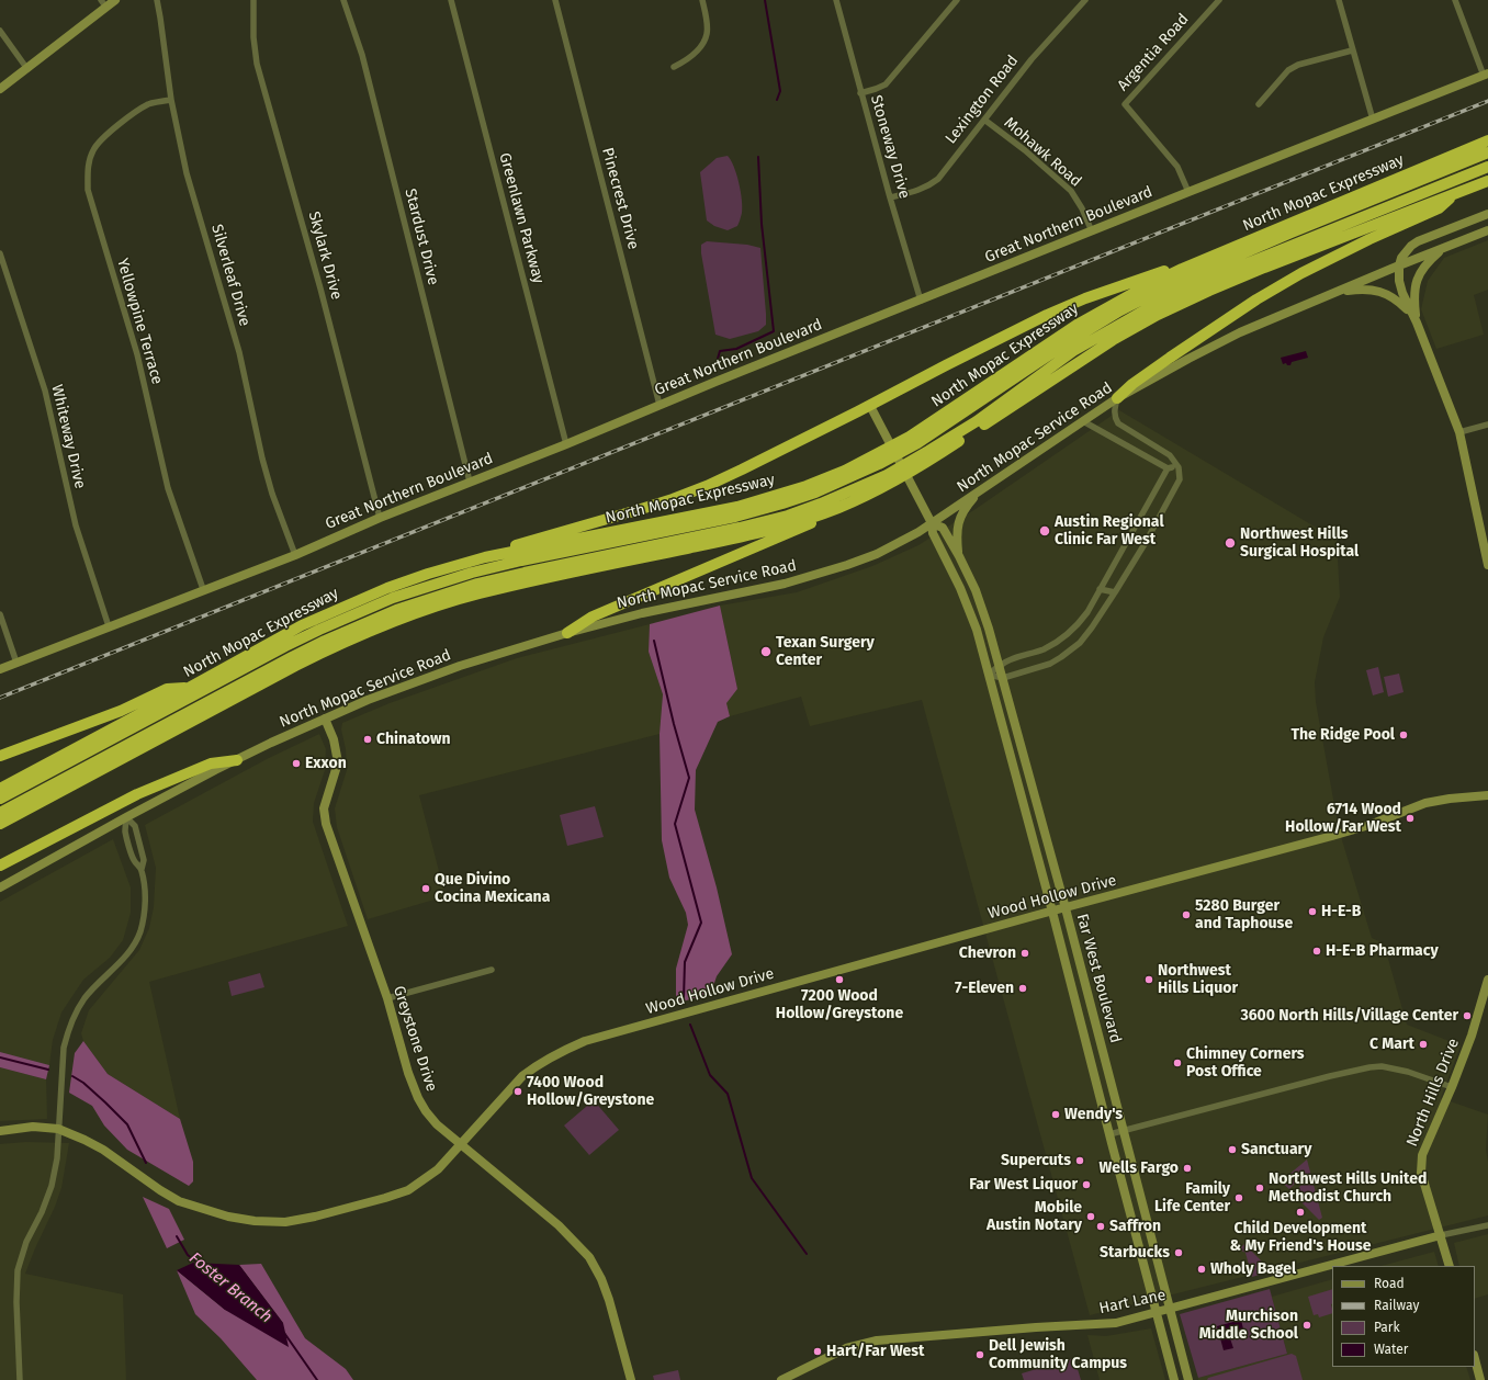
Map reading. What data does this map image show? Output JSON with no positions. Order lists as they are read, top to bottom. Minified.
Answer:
{"streets":{"highway":["North Mopac Expressway"],"street":["Argentia Road","Lexington Road","Stoneway Drive","Mohawk Road","Pinecrest Drive","Greenlawn Parkway","Great Northern Boulevard","Stardust Drive","Skylark Drive","Silverleaf Drive","Yellowpine Terrace","Whiteway Drive","North Mopac Service Road","Wood Hollow Drive","Far West Boulevard","Greystone Drive","North Hills Drive","Hart Lane"]},"crossings":[["Argentia Road","Great Northern Boulevard"],["Lexington Road","Stoneway Drive"],["Lexington Road","Mohawk Road"],["Stoneway Drive","Great Northern Boulevard"],["Mohawk Road","Great Northern Boulevard"],["Pinecrest Drive","Great Northern Boulevard"],["Greenlawn Parkway","Great Northern Boulevard"],["Great Northern Boulevard","Stardust Drive"],["Great Northern Boulevard","Skylark Drive"],["Great Northern Boulevard","Silverleaf Drive"],["Great Northern Boulevard","Yellowpine Terrace"],["Great Northern Boulevard","Whiteway Drive"],["Silverleaf Drive","Yellowpine Terrace"],["North Mopac Service Road","Far West Boulevard"],["North Mopac Service Road","Greystone Drive"],["Wood Hollow Drive","Far West Boulevard"],["Wood Hollow Drive","Greystone Drive"],["Far West Boulevard","Hart Lane"],["North Hills Drive","Hart Lane"]],"water":["Foster Branch"],"places":["Austin Regional Clinic Far West","Northwest Hills Surgical Hospital","Texan Surgery Center","The Ridge Pool","Chinatown","Exxon","6714 Wood Hollow/Far West","Que Divino Cocina Mexicana","H-E-B","5280 Burger and Taphouse","H-E-B Pharmacy","Chevron","7200 Wood Hollow/Greystone","Northwest Hills Liquor","7-Eleven","3600 North Hills/Village Center","C Mart","Chimney Corners Post Office","7400 Wood Hollow/Greystone","Wendy's","Sanctuary","Supercuts","Wells Fargo","Far West Liquor","Northwest Hills United Methodist Church","Family Life Center","Child Development & My Friend's House","Mobile Austin Notary","Saffron","Starbucks","Wholy Bagel","Murchison Middle School","Hart/Far West","Dell Jewish Community Campus"],"legend":["Road","Railway","Park","Water"]}
